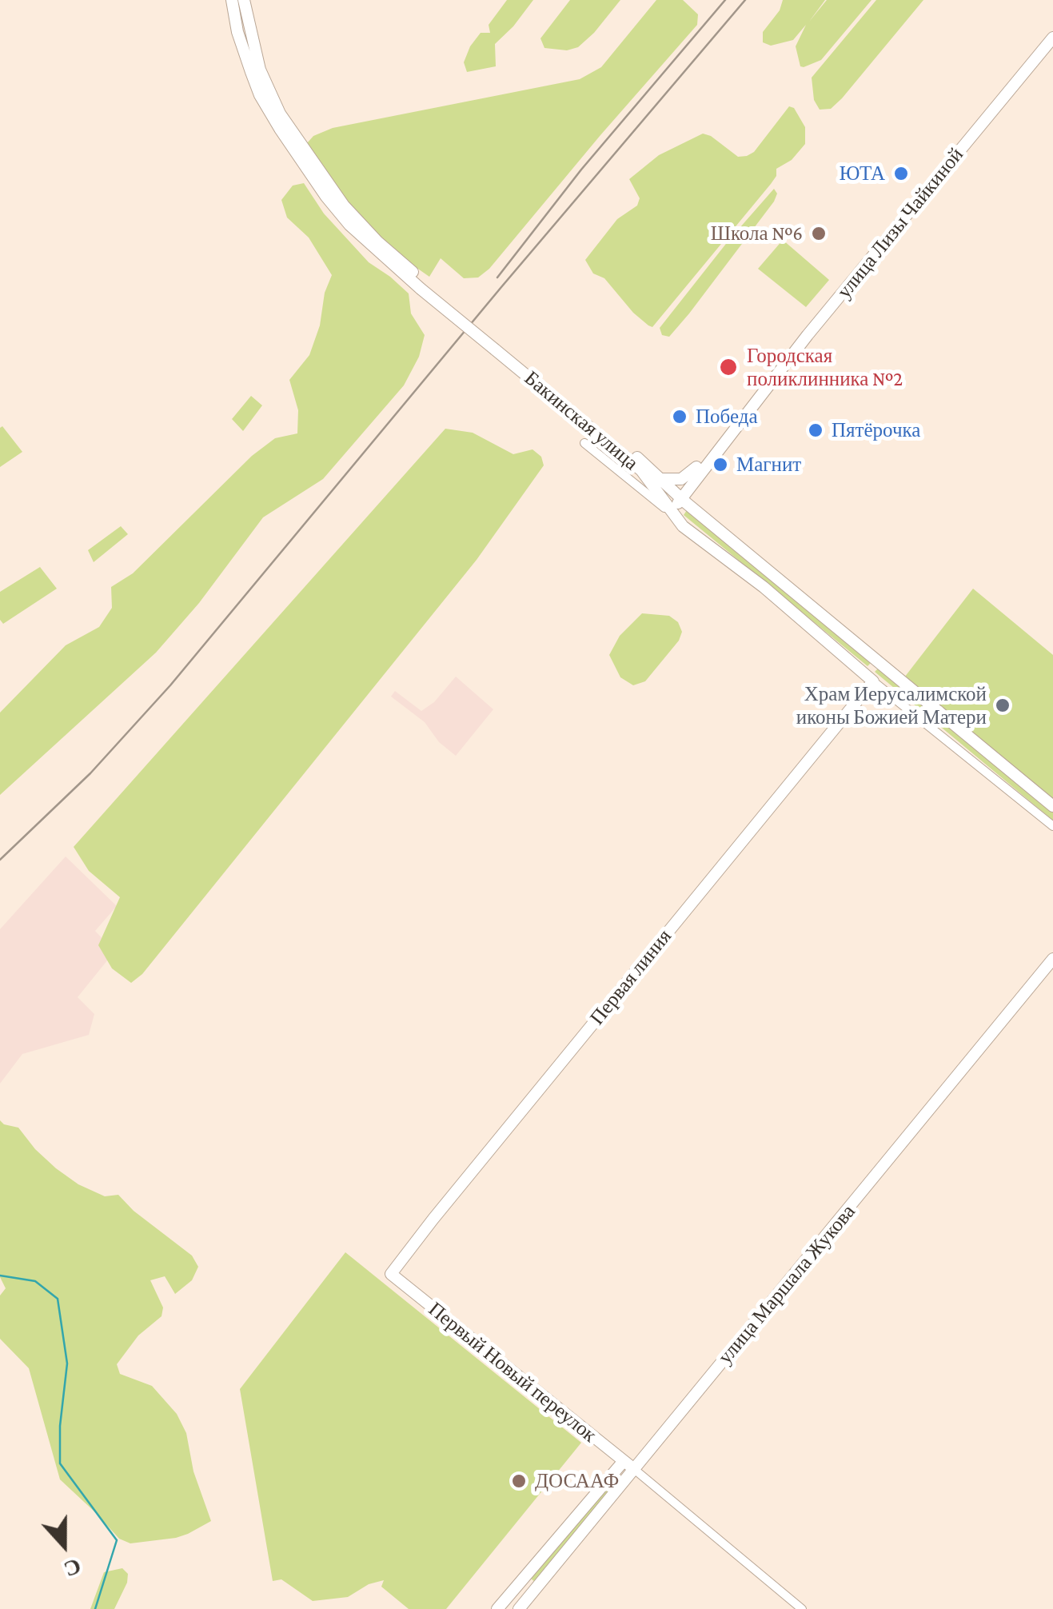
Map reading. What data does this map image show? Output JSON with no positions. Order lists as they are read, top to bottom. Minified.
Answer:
{"streets":{"main road":["улица Лизы Чайкиной","Бакинская улица","Первая линия","улица Маршала Жукова","Первый Новый переулок"]},"crossings":[["улица Лизы Чайкиной","Бакинская улица"],["Бакинская улица","Первая линия"],["Первая линия","Первый Новый переулок"],["улица Маршала Жукова","Первый Новый переулок"]],"places":["ЮТА","Школа №6","Городская поликлинника №2","Победа","Пятёрочка","Магнит","Храм Иерусалимской иконы Божией Матери","ДОСААФ"],"north":"bottom"}
